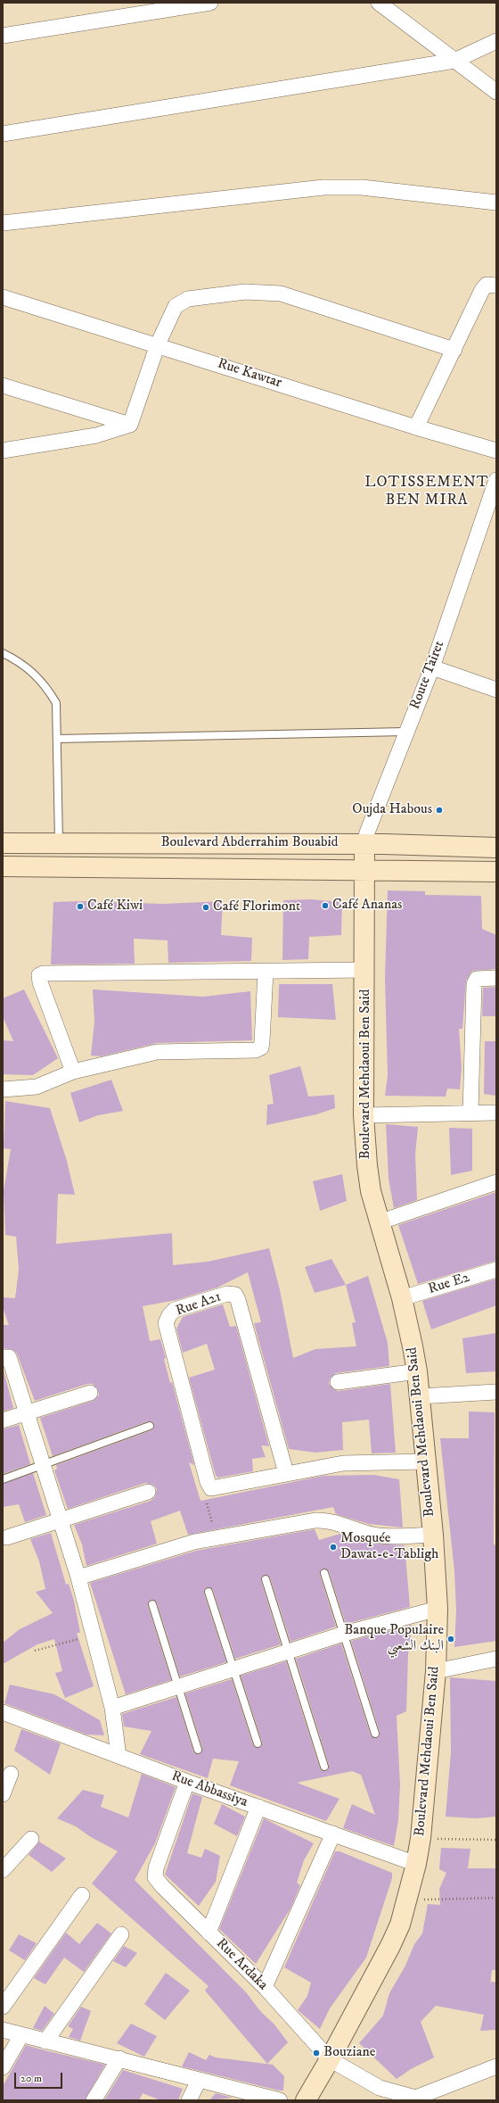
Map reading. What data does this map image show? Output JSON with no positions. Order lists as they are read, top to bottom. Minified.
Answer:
{"streets":{"street":["Rue Kawtar","Route Tairet","Boulevard Abderrahim Bouabid","Boulevard Mehdaoui Ben Said","Rue E2","Rue A21","Rue Abbassiya","Rue Ardaka"]},"crossings":[["Route Tairet","Boulevard Abderrahim Bouabid"],["Route Tairet","Boulevard Mehdaoui Ben Said"],["Boulevard Abderrahim Bouabid","Boulevard Mehdaoui Ben Said"],["Boulevard Mehdaoui Ben Said","Rue E2"],["Boulevard Mehdaoui Ben Said","Rue Abbassiya"],["Boulevard Mehdaoui Ben Said","Rue Ardaka"],["Rue Abbassiya","Rue Ardaka"]],"districts":["LOTISSEMENT BEN MIRA"],"places":["Oujda Habous","Café Ananas","Café Kiwi","Café Florimont","Mosquée Dawat-e-Tabligh","Banque Populaire البنك الشعبي","Bouziane"],"scale_bar":"20 m"}
